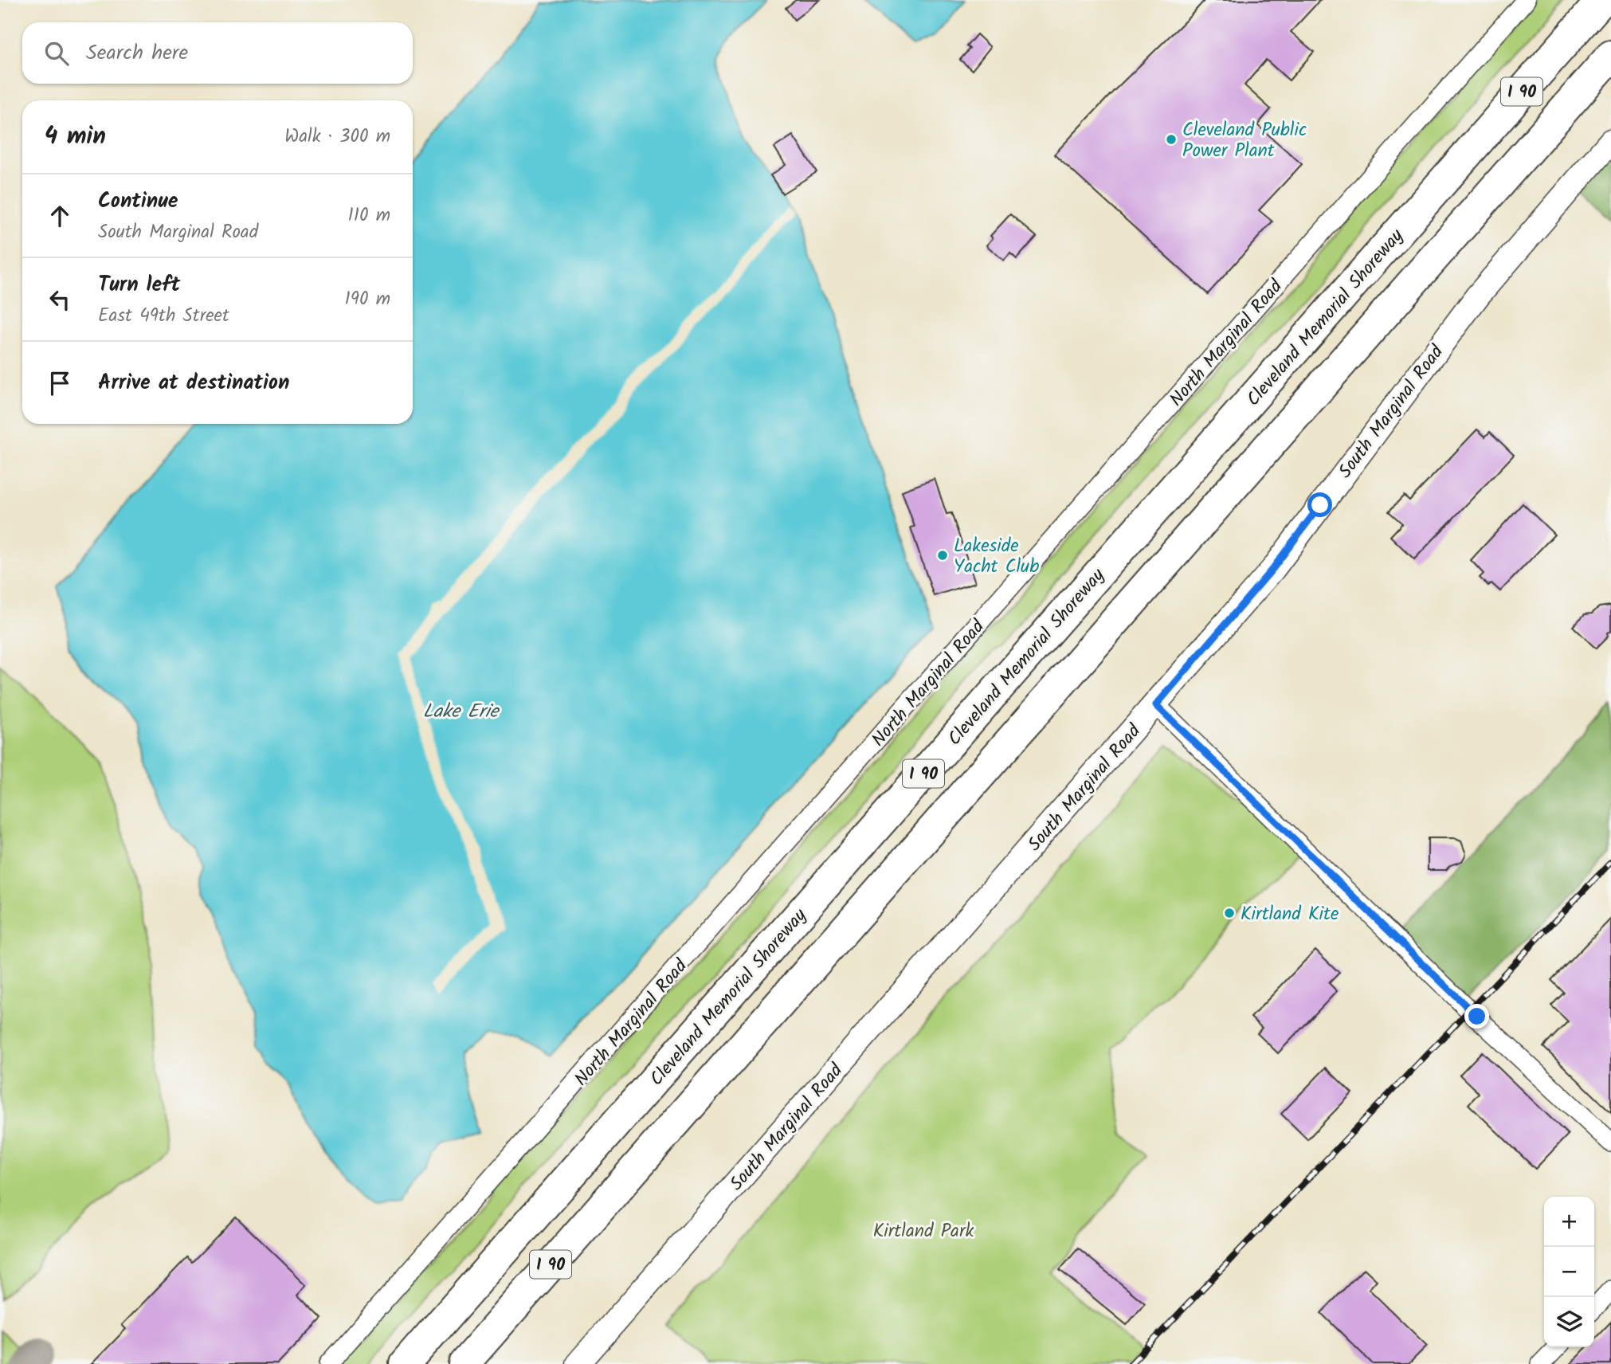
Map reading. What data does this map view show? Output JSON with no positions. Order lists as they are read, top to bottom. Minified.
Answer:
{"streets":{"highway":["I 90","Cleveland Memorial Shoreway"],"street":["North Marginal Road","South Marginal Road"]},"water":["Lake Erie"],"parks":["Kirtland Park"],"places":["Cleveland Public Power Plant","Lakeside Yacht Club","Kirtland Kite"],"page":{"search":"Search here","heading":["4 min","Walk · 300 m"],"list":[["Continue","South Marginal Road","110 m"],["Turn left","East 49th Street","190 m"],"Arrive at destination"],"map_buttons":["+","−"]}}
